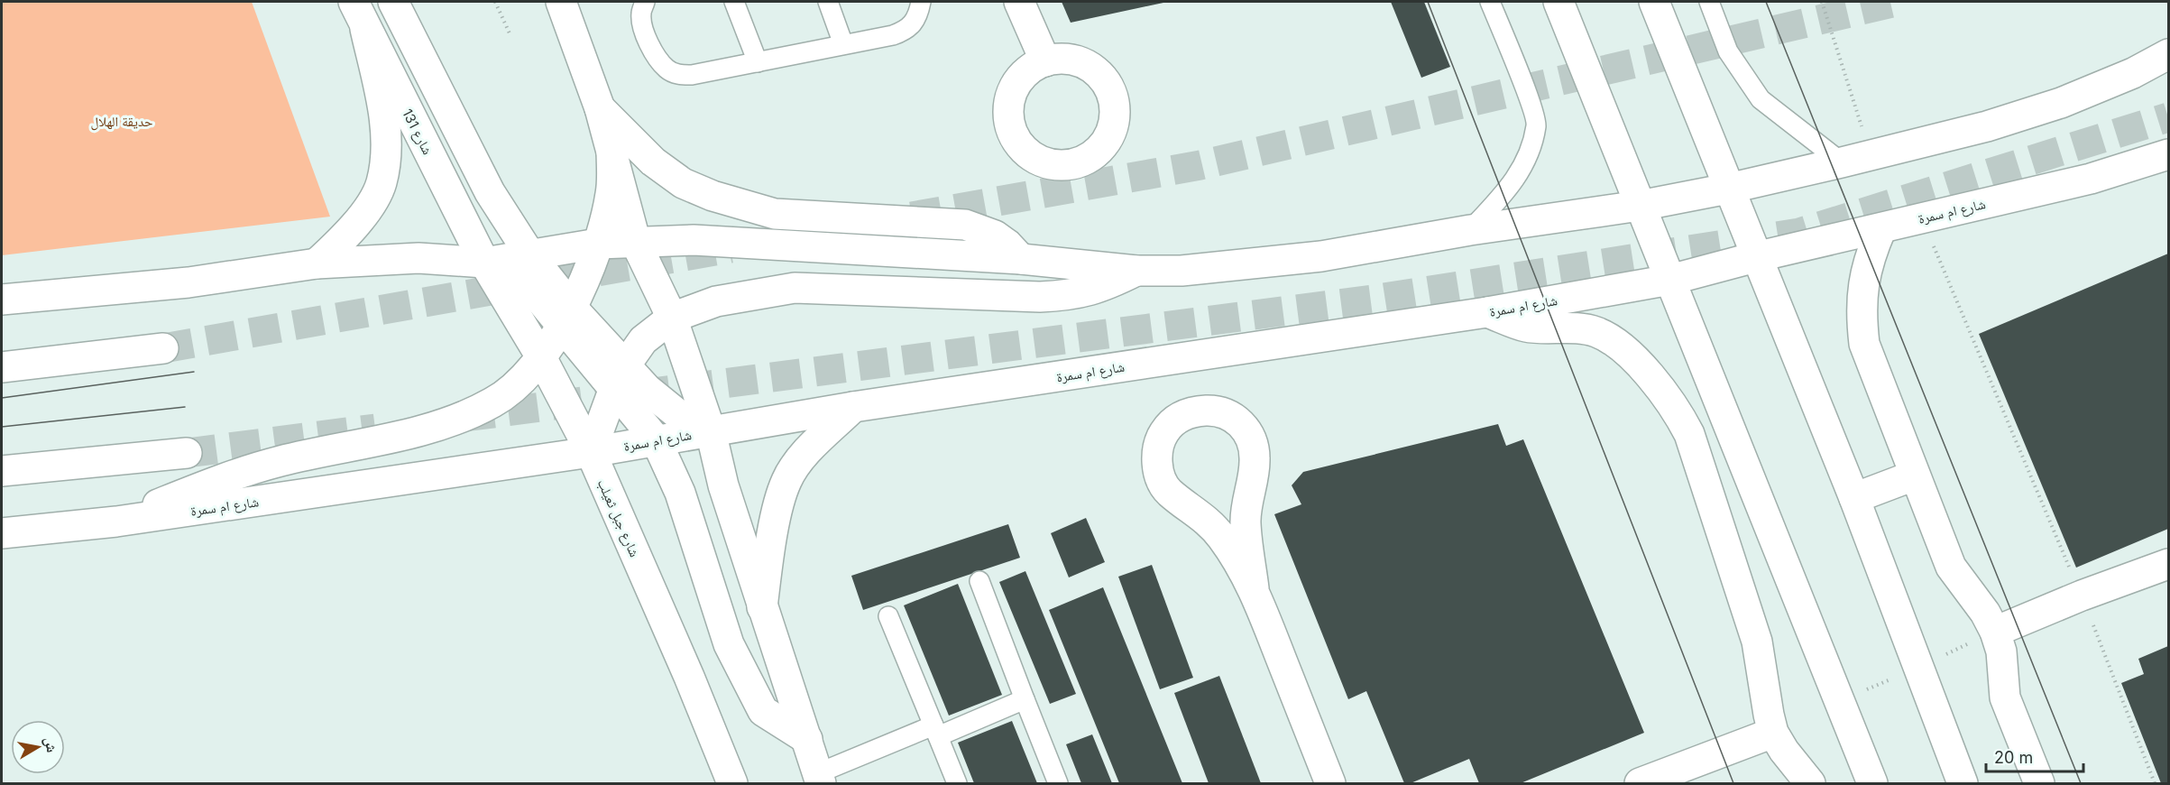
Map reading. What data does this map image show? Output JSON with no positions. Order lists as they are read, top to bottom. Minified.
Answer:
{"streets":{"street":["شارع 131","شارع ام سمرة","شارع جبل ثعيلب"]},"crossings":[["شارع 131","شارع جبل ثعيلب"],["شارع ام سمرة","شارع جبل ثعيلب"]],"parks":["حديقة الهلال"],"scale_bar":"20 m","north":"right"}
